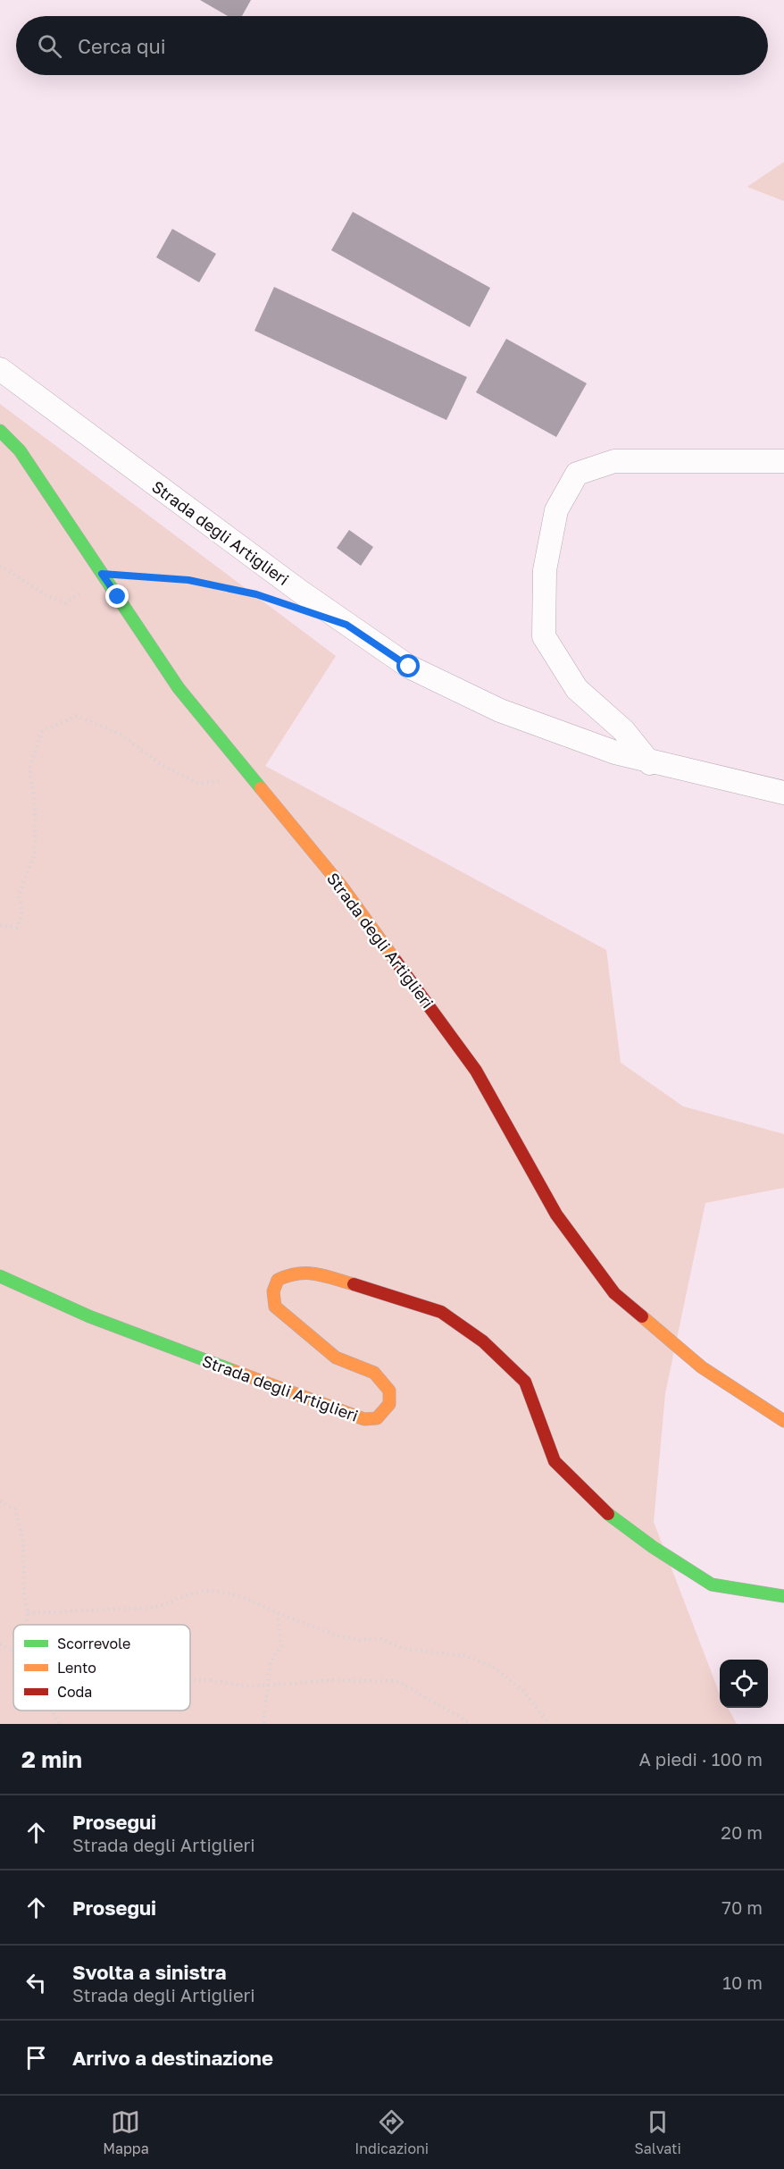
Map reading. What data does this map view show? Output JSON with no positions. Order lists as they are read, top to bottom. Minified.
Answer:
{"streets":{"street":["Strada degli Artiglieri"]},"legend":["Scorrevole","Lento","Coda"],"page":{"search":"Cerca qui","heading":["2 min","A piedi · 100 m"],"list":[["Prosegui","Strada degli Artiglieri","20 m"],["Prosegui","70 m"],["Svolta a sinistra","Strada degli Artiglieri","10 m"],"Arrivo a destinazione"],"nav":["Mappa","Indicazioni","Salvati"]}}
